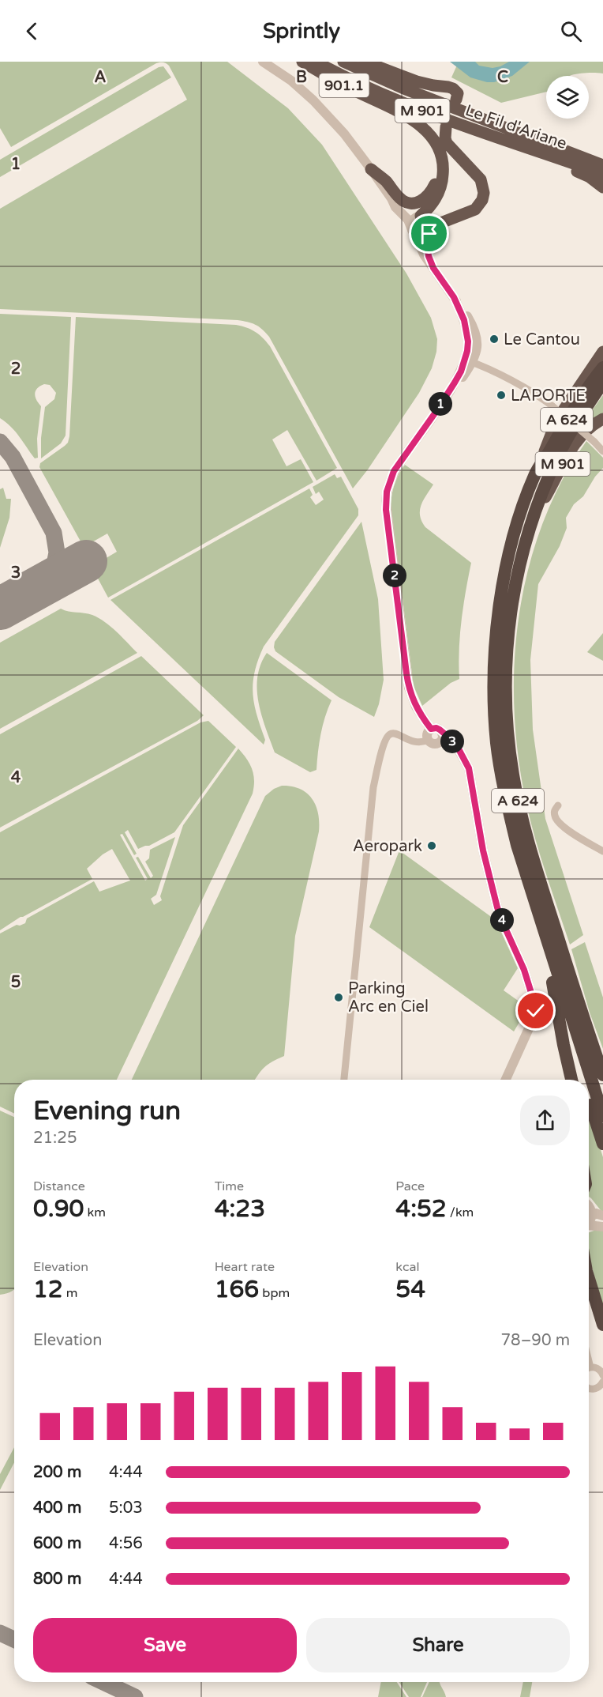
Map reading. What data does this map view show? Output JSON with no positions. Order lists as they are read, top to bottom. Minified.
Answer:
{"streets":{"highway":["901.1","M 901","Le Fil d'Ariane","A 624"]},"crossings":[["M 901","Le Fil d'Ariane"],["M 901","A 624"]],"places":["Le Cantou","LAPORTE","Aeropark","Parking Arc en Ciel"],"page":{"header":"Sprintly","pins":["1","2","3","4"],"heading":["Evening run","21:25"],"stats":[["Distance","0.90 km"],["Time","4:23"],["Pace","4:52 /km"],["Elevation","12 m"],["Heart rate","166 bpm"],["kcal","54"]],"chart":["Elevation","78–90 m"],"list":[{"name":"200 m","note":"4:44"},{"name":"400 m","note":"5:03"},{"name":"600 m","note":"4:56"},{"name":"800 m","note":"4:44"}],"buttons":["Save","Share"]},"grid":{"columns":["A","B","C"],"rows":["1","2","3","4","5"]}}
